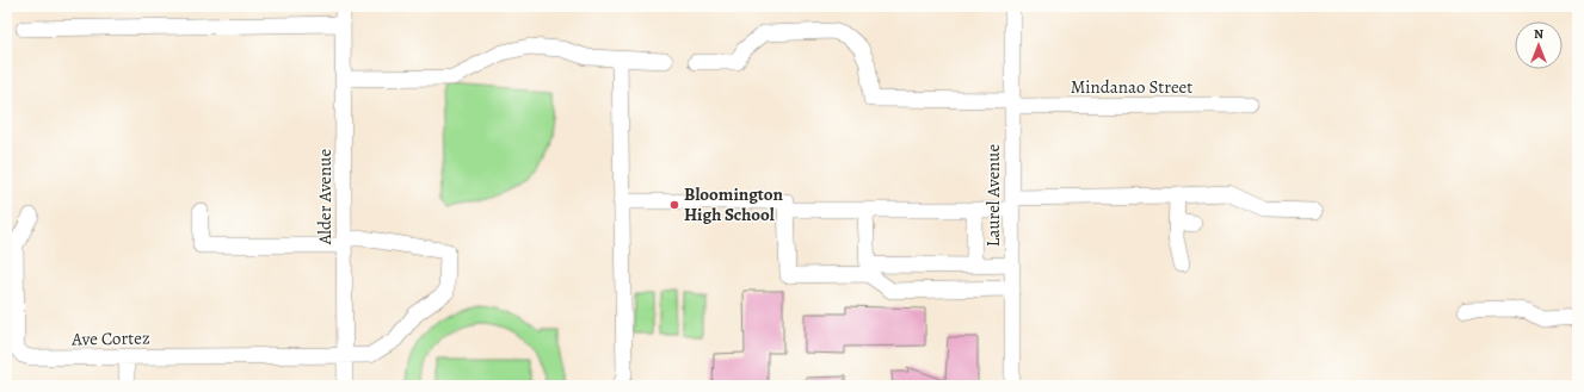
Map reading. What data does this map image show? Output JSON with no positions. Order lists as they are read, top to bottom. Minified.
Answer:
{"streets":{"street":["Mindanao Street","Laurel Avenue","Alder Avenue","Ave Cortez"]},"crossings":[["Mindanao Street","Laurel Avenue"],["Alder Avenue","Ave Cortez"]],"places":["Bloomington High School"],"north":"top"}
